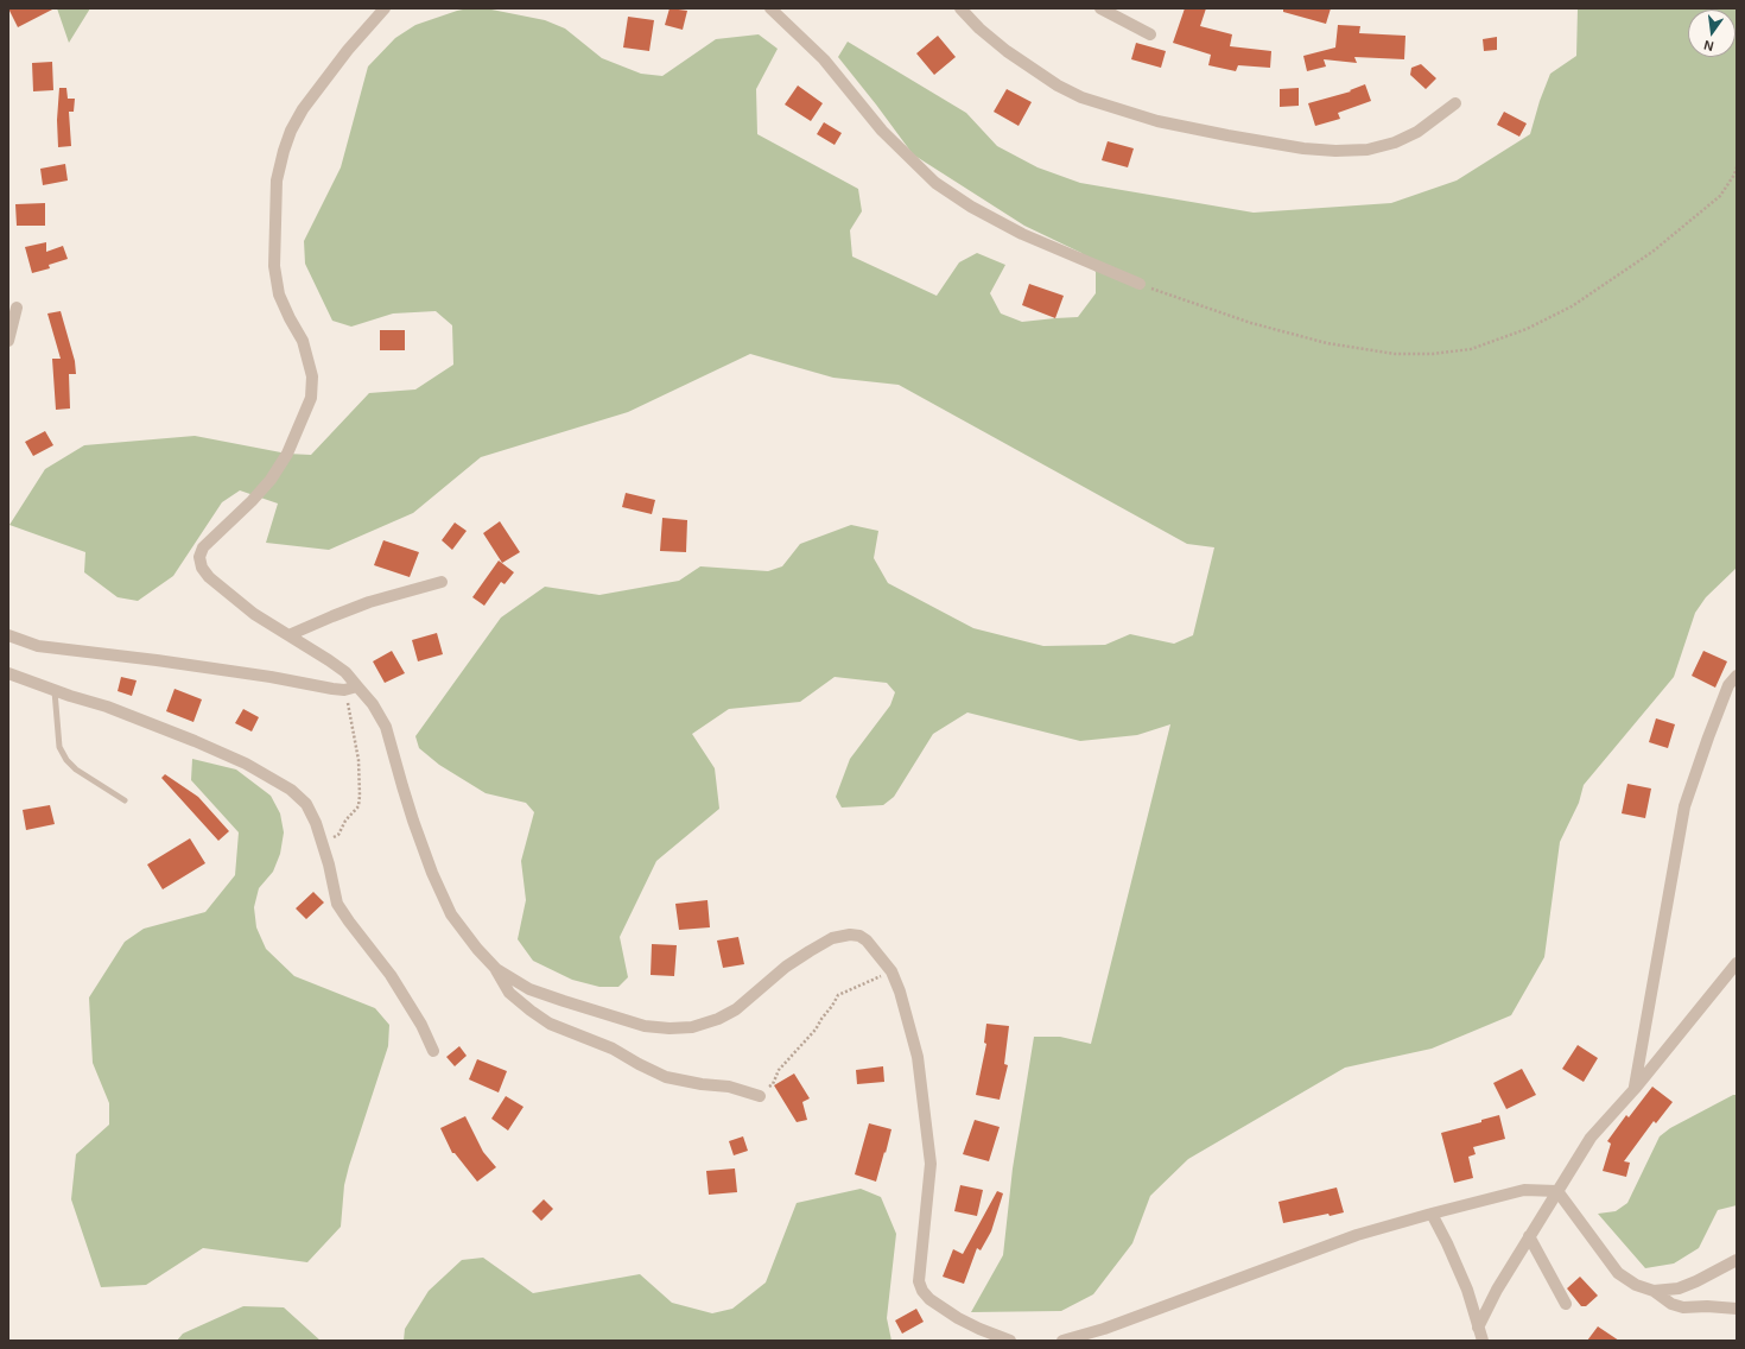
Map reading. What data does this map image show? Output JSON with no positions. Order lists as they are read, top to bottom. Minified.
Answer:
{"north":"bottom"}
